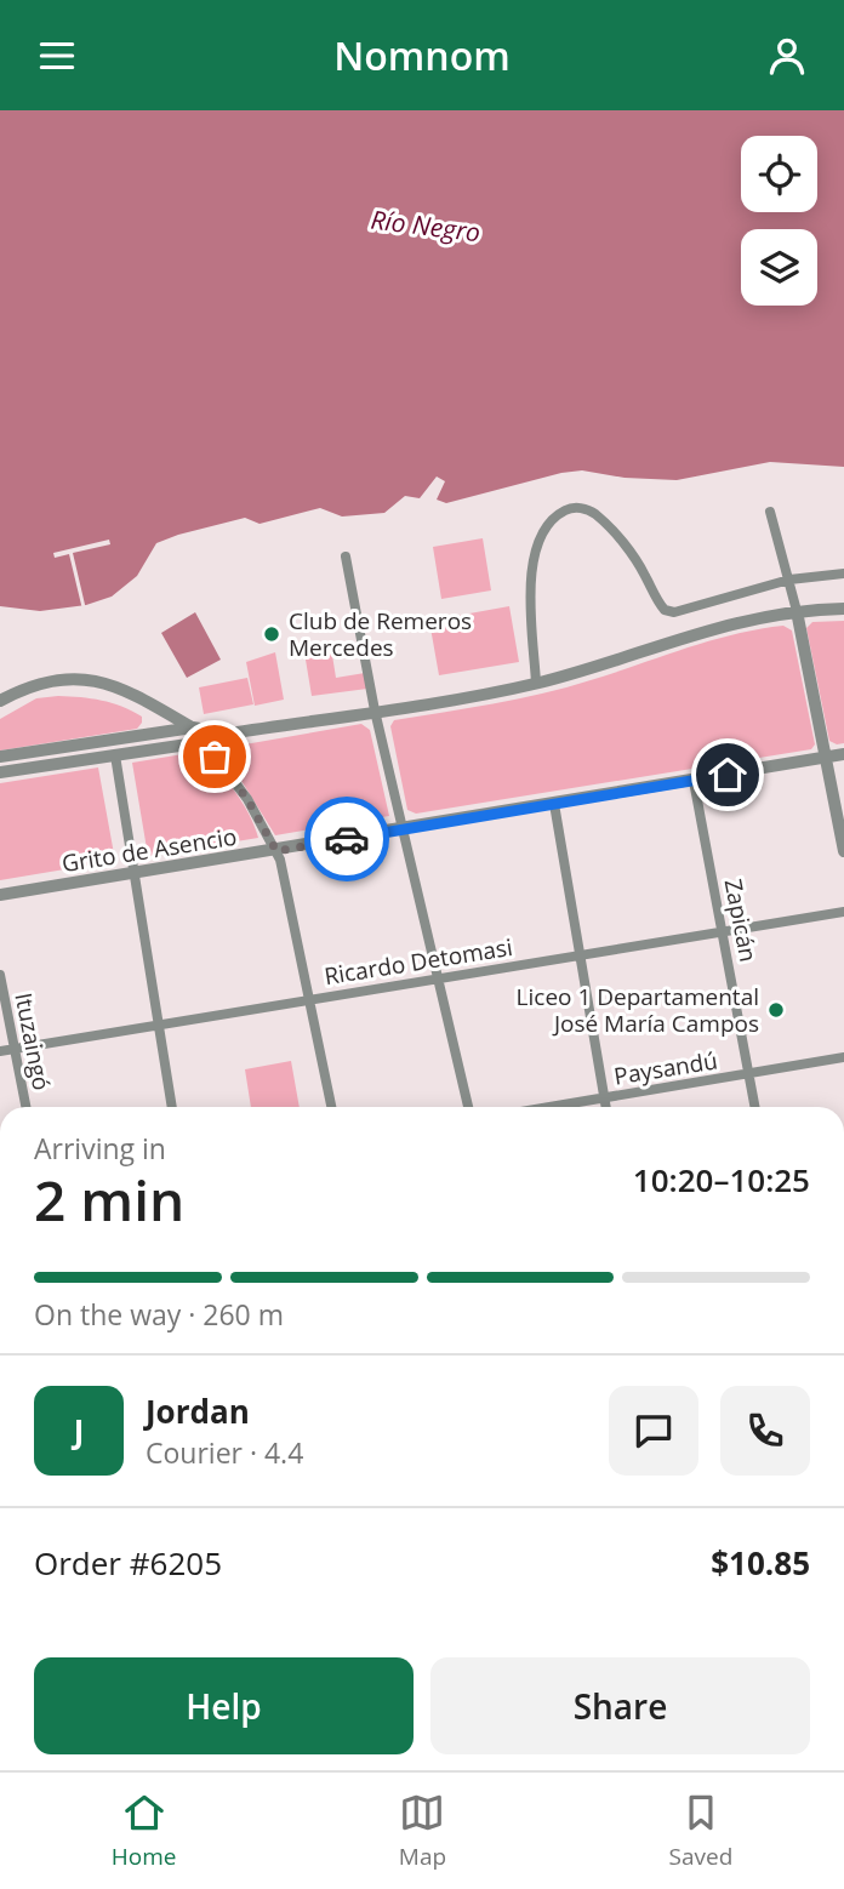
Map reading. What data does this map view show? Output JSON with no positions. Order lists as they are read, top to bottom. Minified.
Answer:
{"streets":{"street":["Grito de Asencio","Zapicán","Ricardo Detomasi","Ituzaingó","Paysandú"]},"crossings":[["Grito de Asencio","Zapicán"],["Zapicán","Ricardo Detomasi"],["Zapicán","Paysandú"],["Ricardo Detomasi","Ituzaingó"]],"water":["Río Negro"],"places":["Club de Remeros Mercedes","Liceo 1 Departamental José María Campos"],"page":{"header":"Nomnom","heading":["2 min","Arriving in","10:20–10:25"],"panel":["Jordan","Courier · 4.4","Order #6205","$10.85"],"bar":"On the way · 260 m","round":"J","buttons":["Help","Share"],"tabs":["Home","Map","Saved"]}}
